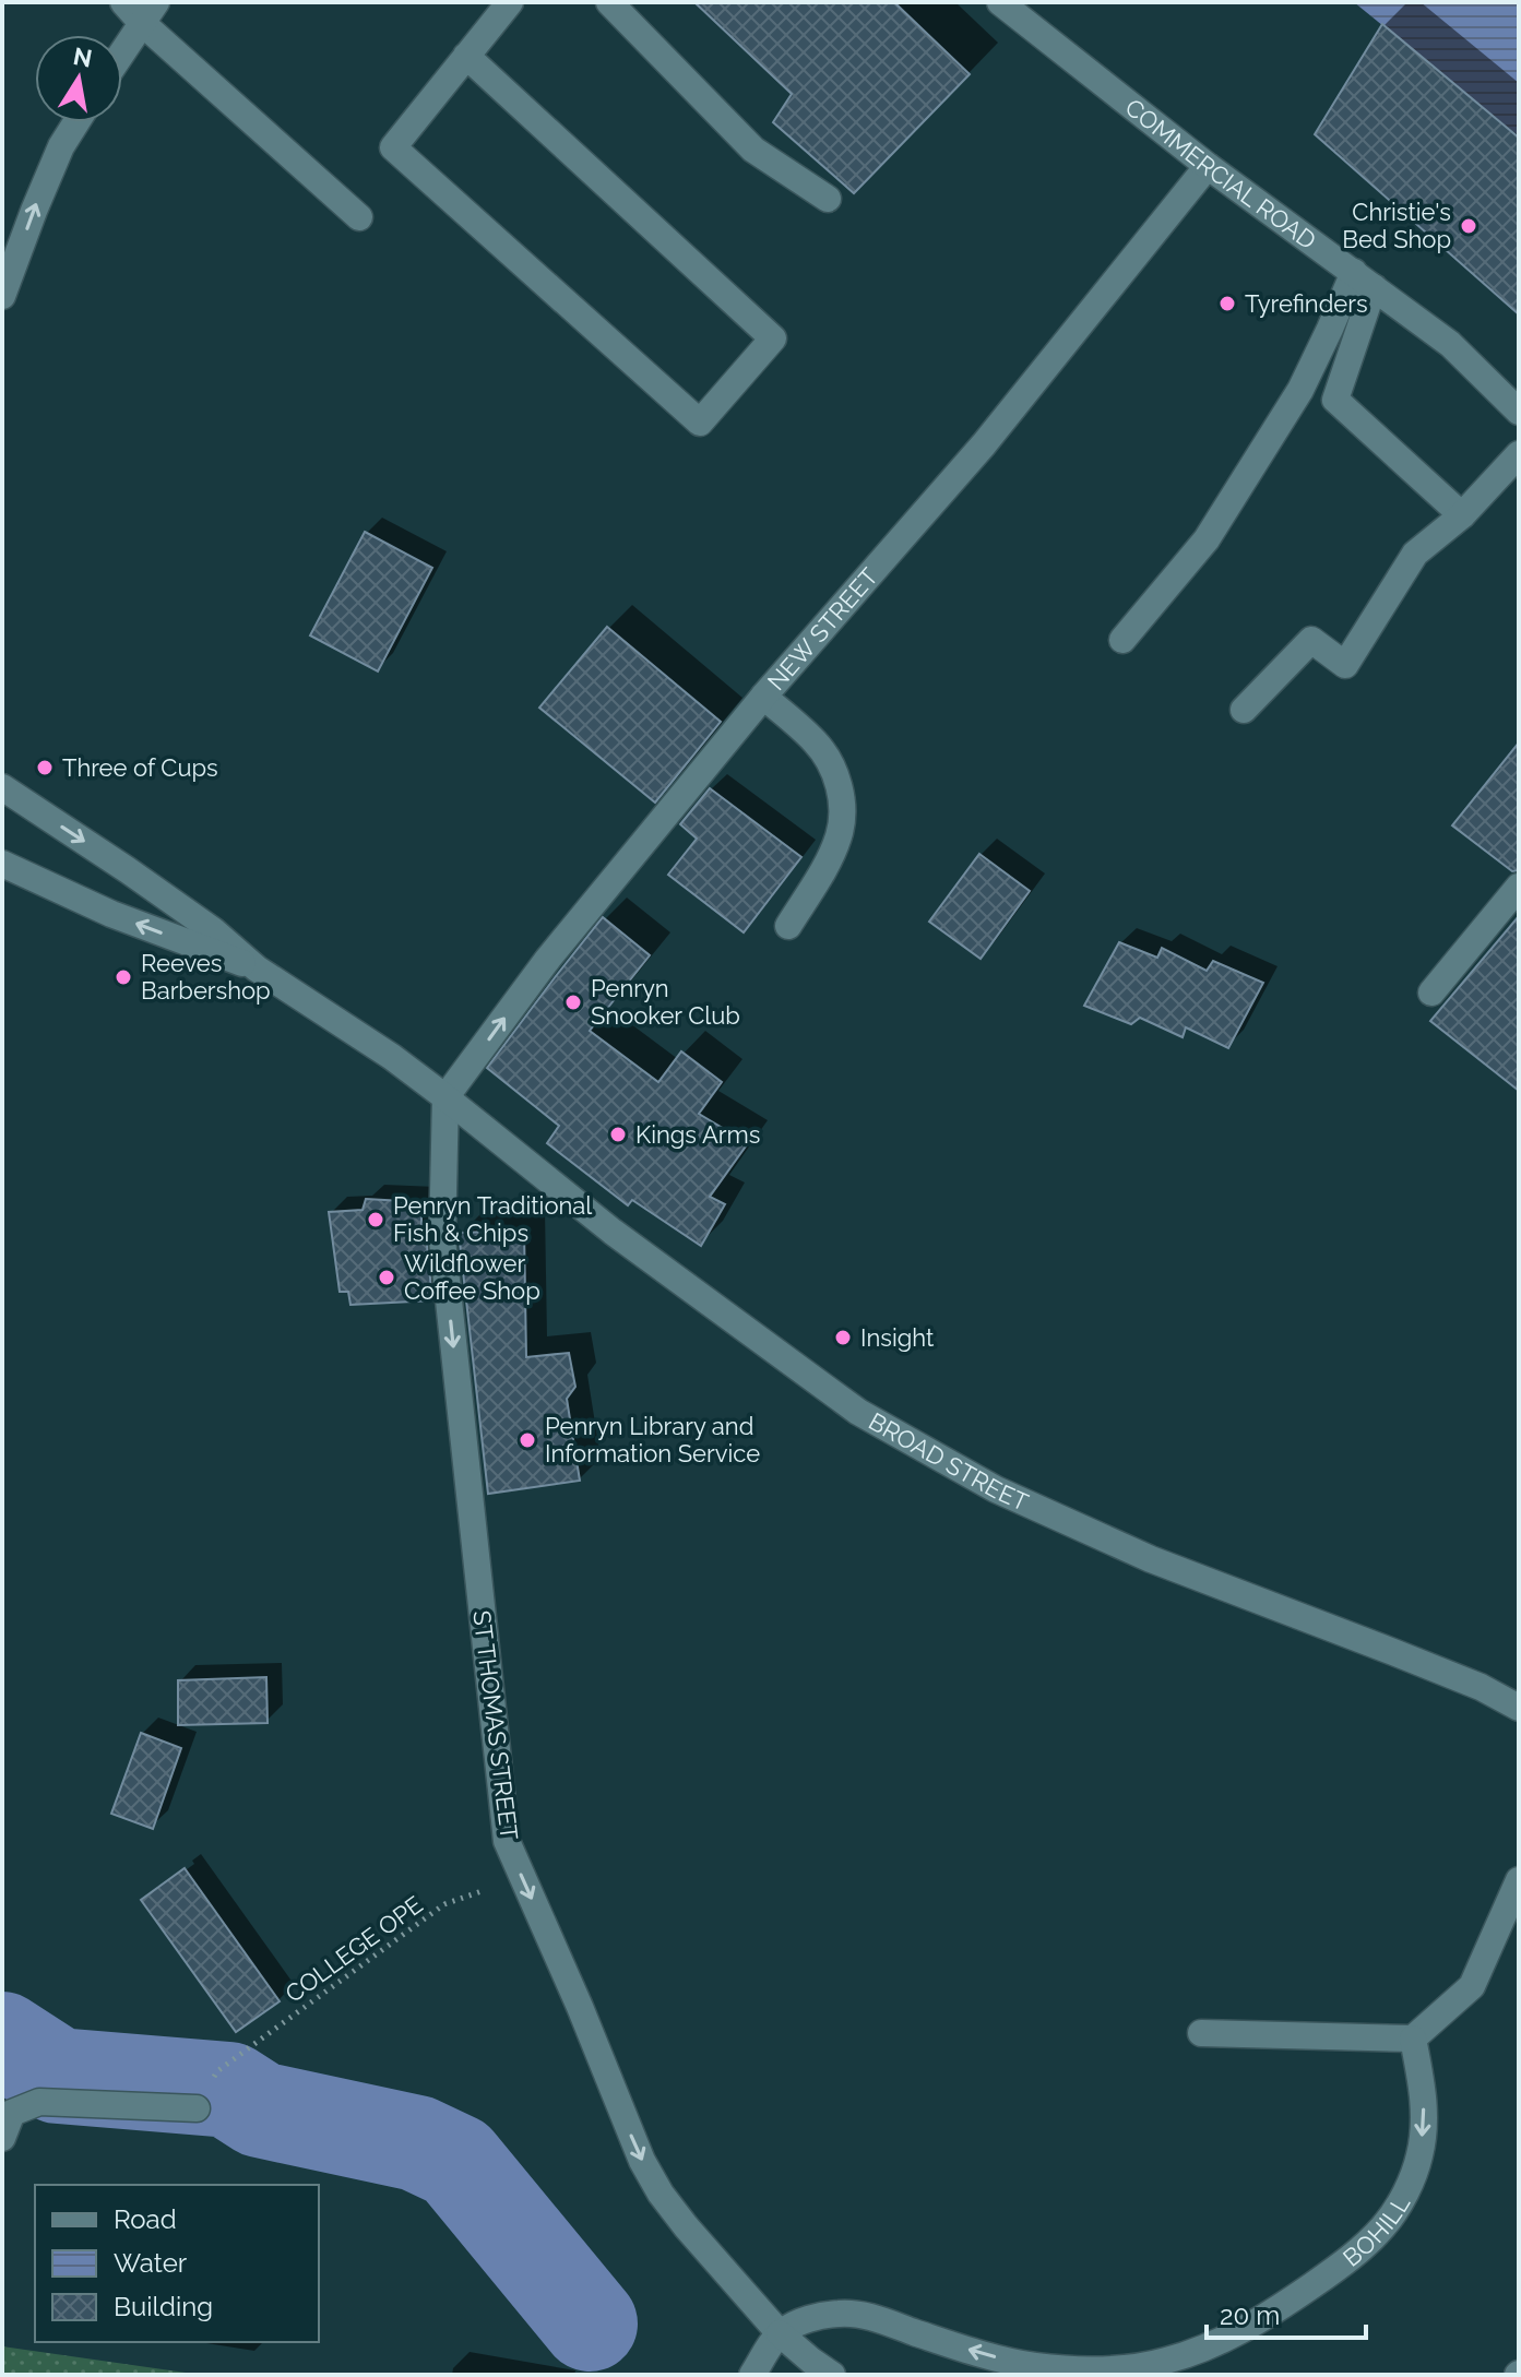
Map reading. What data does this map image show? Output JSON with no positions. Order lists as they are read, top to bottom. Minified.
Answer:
{"streets":{"street":["COMMERCIAL ROAD","NEW STREET","BROAD STREET","ST THOMAS STREET","BOHILL"],"path":["COLLEGE OPE"]},"crossings":[["COMMERCIAL ROAD","NEW STREET"],["NEW STREET","BROAD STREET"],["NEW STREET","ST THOMAS STREET"],["BROAD STREET","ST THOMAS STREET"],["ST THOMAS STREET","COLLEGE OPE"],["ST THOMAS STREET","BOHILL"]],"one_way":["NEW STREET","ST THOMAS STREET","BOHILL"],"places":["Christie's Bed Shop","Tyrefinders","Three of Cups","Reeves Barbershop","Penryn Snooker Club","Kings Arms","Penryn Traditional Fish & Chips","Wildflower Coffee Shop","Insight","Penryn Library and Information Service"],"legend":["Road","Water","Building"],"scale_bar":"20 m","north":"top"}
